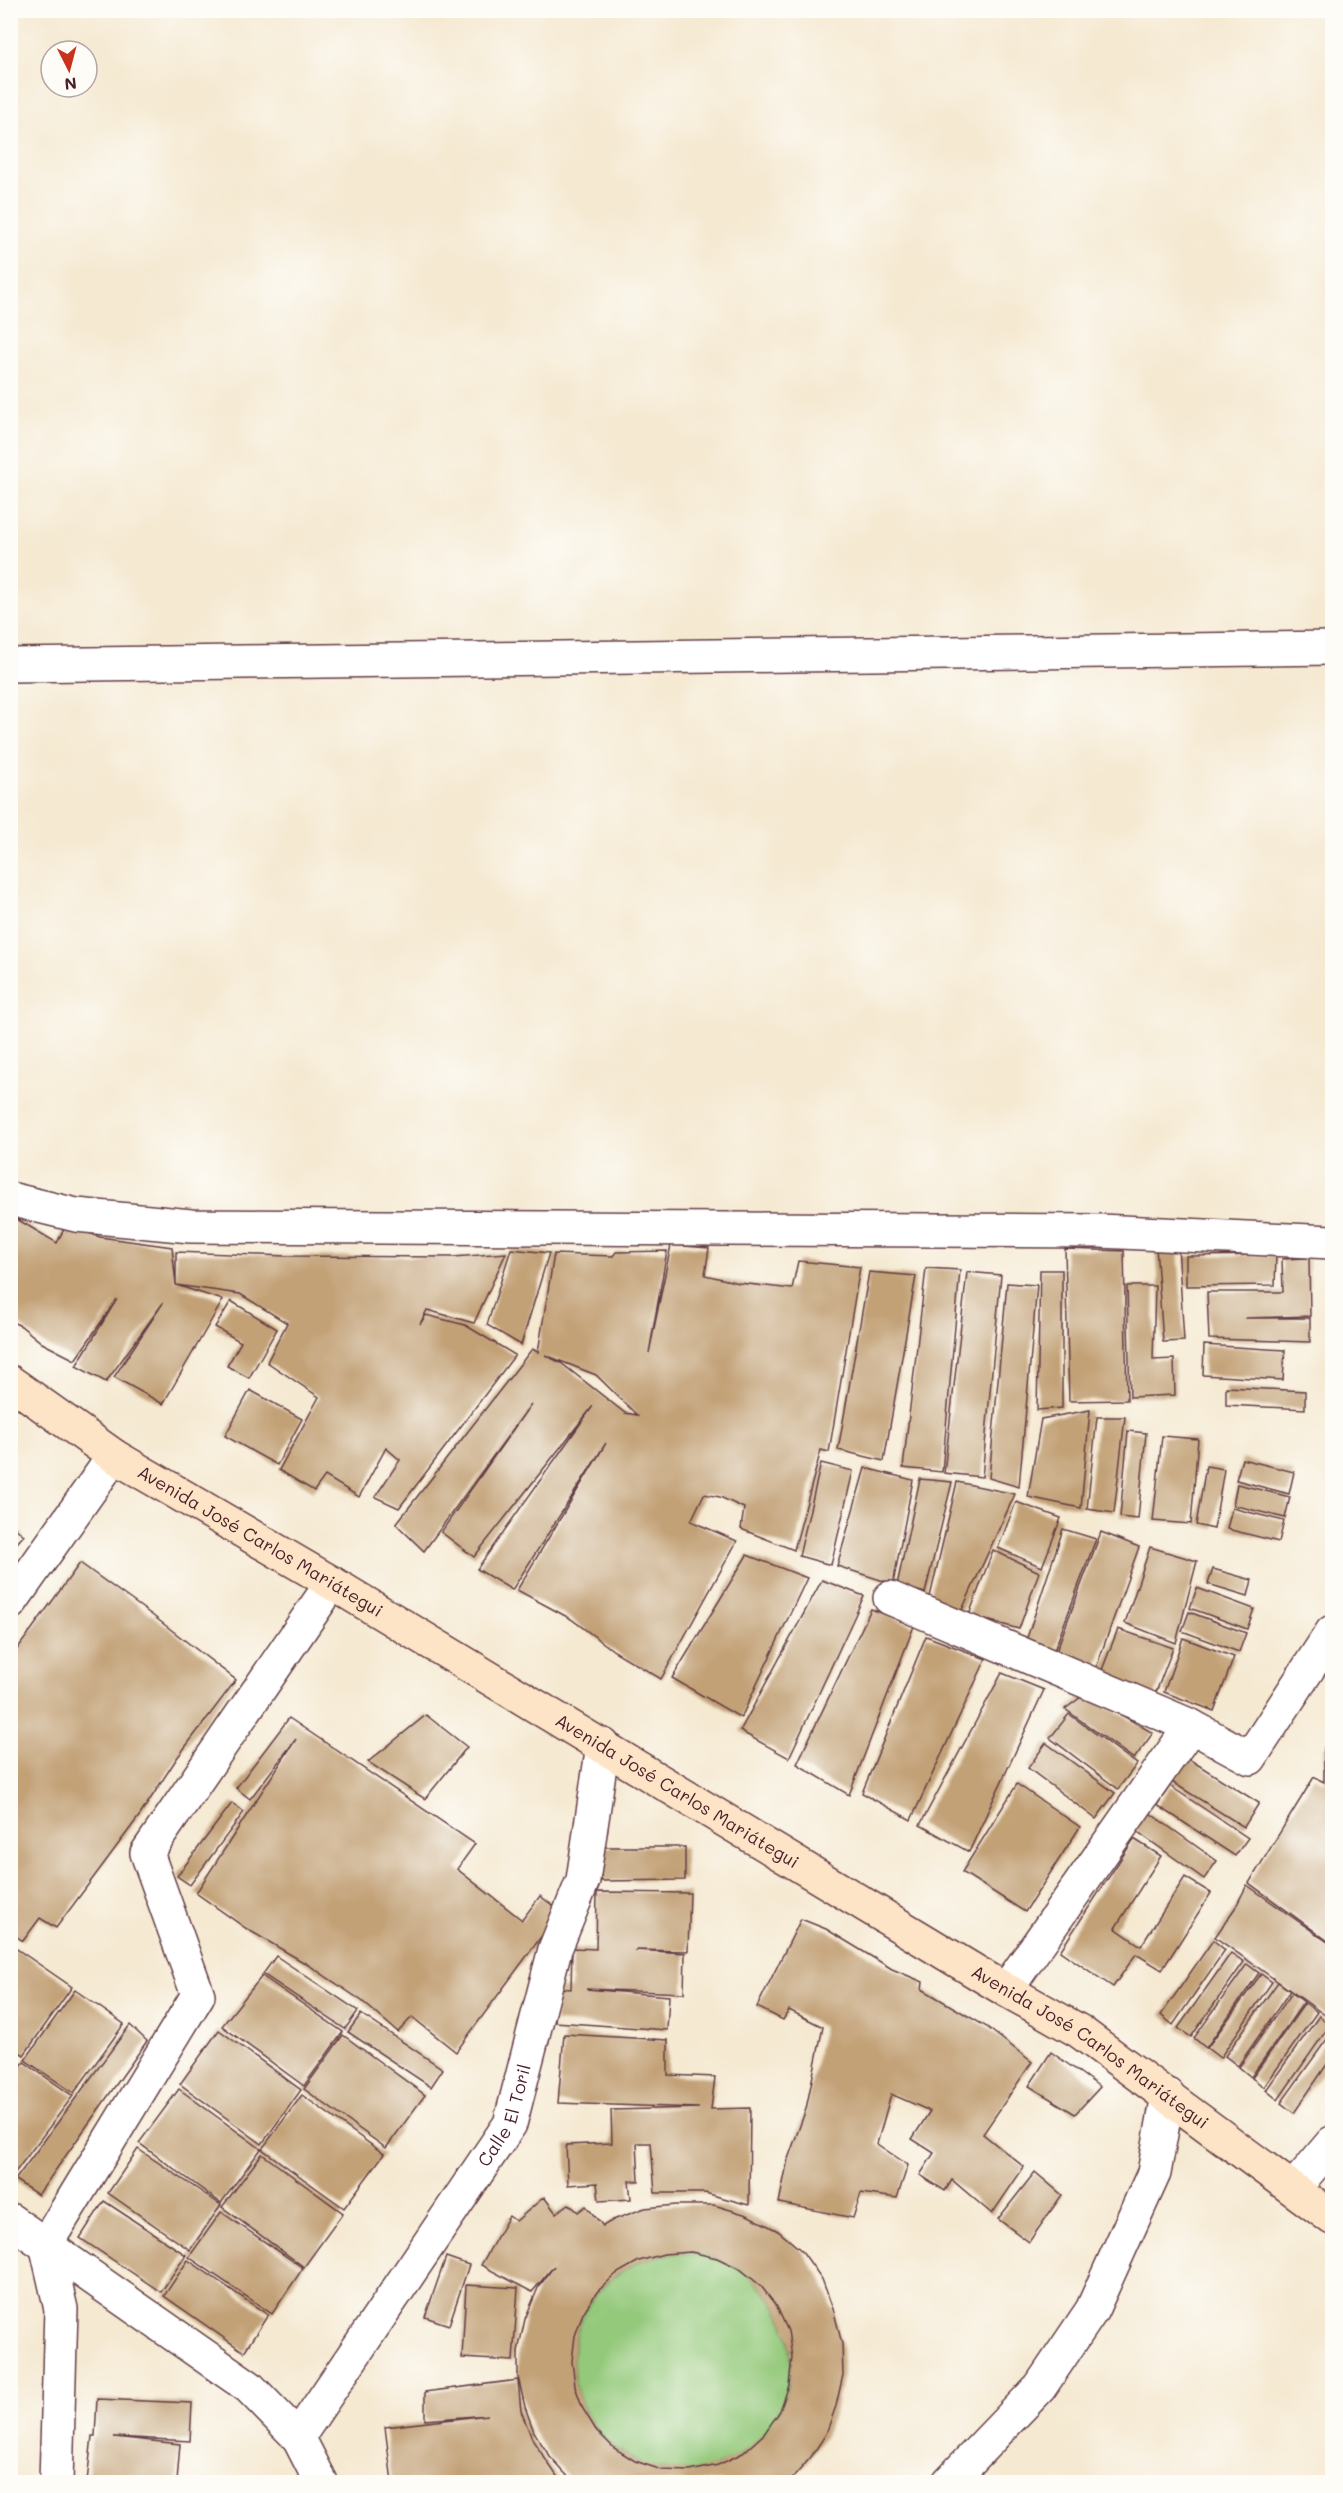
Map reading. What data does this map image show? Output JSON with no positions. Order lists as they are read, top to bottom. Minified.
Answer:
{"streets":{"main road":["Avenida José Carlos Mariátegui"],"street":["Calle El Toril"]},"crossings":[["Avenida José Carlos Mariátegui","Calle El Toril"]],"north":"bottom"}
